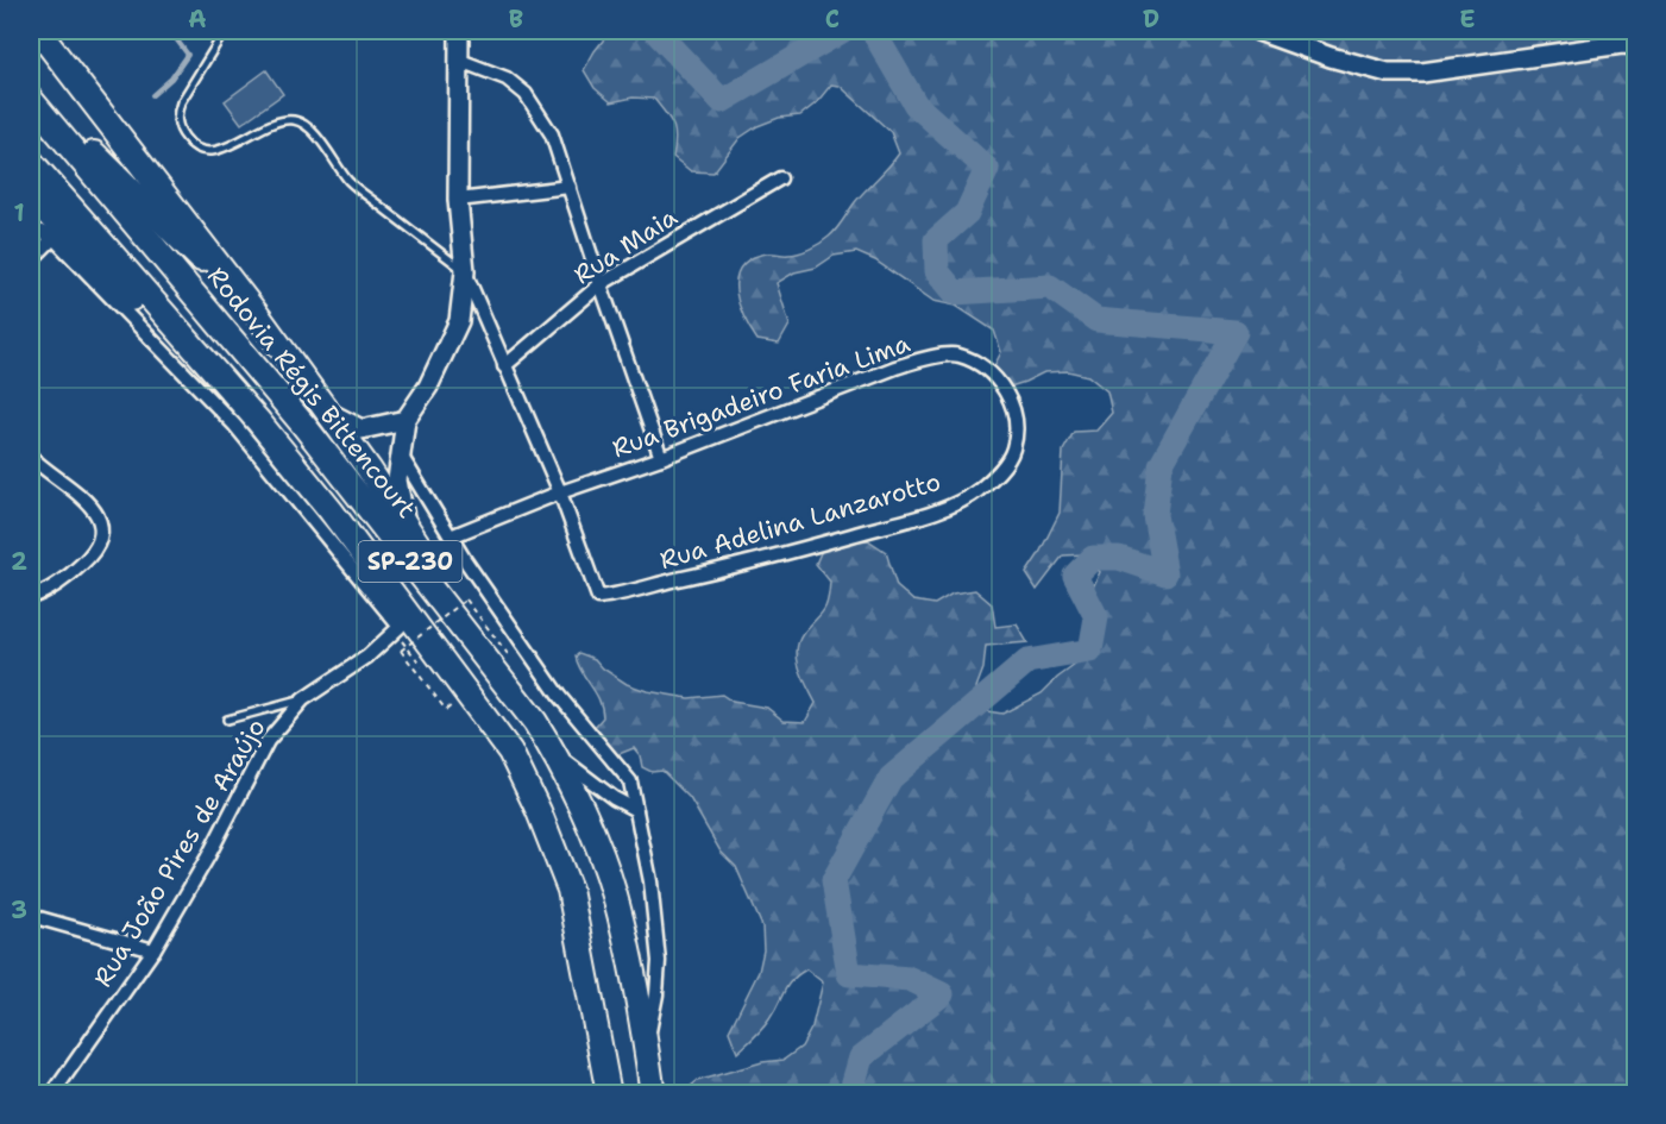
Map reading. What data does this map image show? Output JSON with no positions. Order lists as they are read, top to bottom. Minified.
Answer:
{"streets":{"highway":["Rodovia Régis Bittencourt","SP-230"],"street":["Rua Maia","Rua Brigadeiro Faria Lima","Rua Adelina Lanzarotto","Rua João Pires de Araújo"]},"crossings":[["Rua Brigadeiro Faria Lima","Rua Adelina Lanzarotto"]],"grid":{"columns":["A","B","C","D","E"],"rows":["1","2","3"]}}
